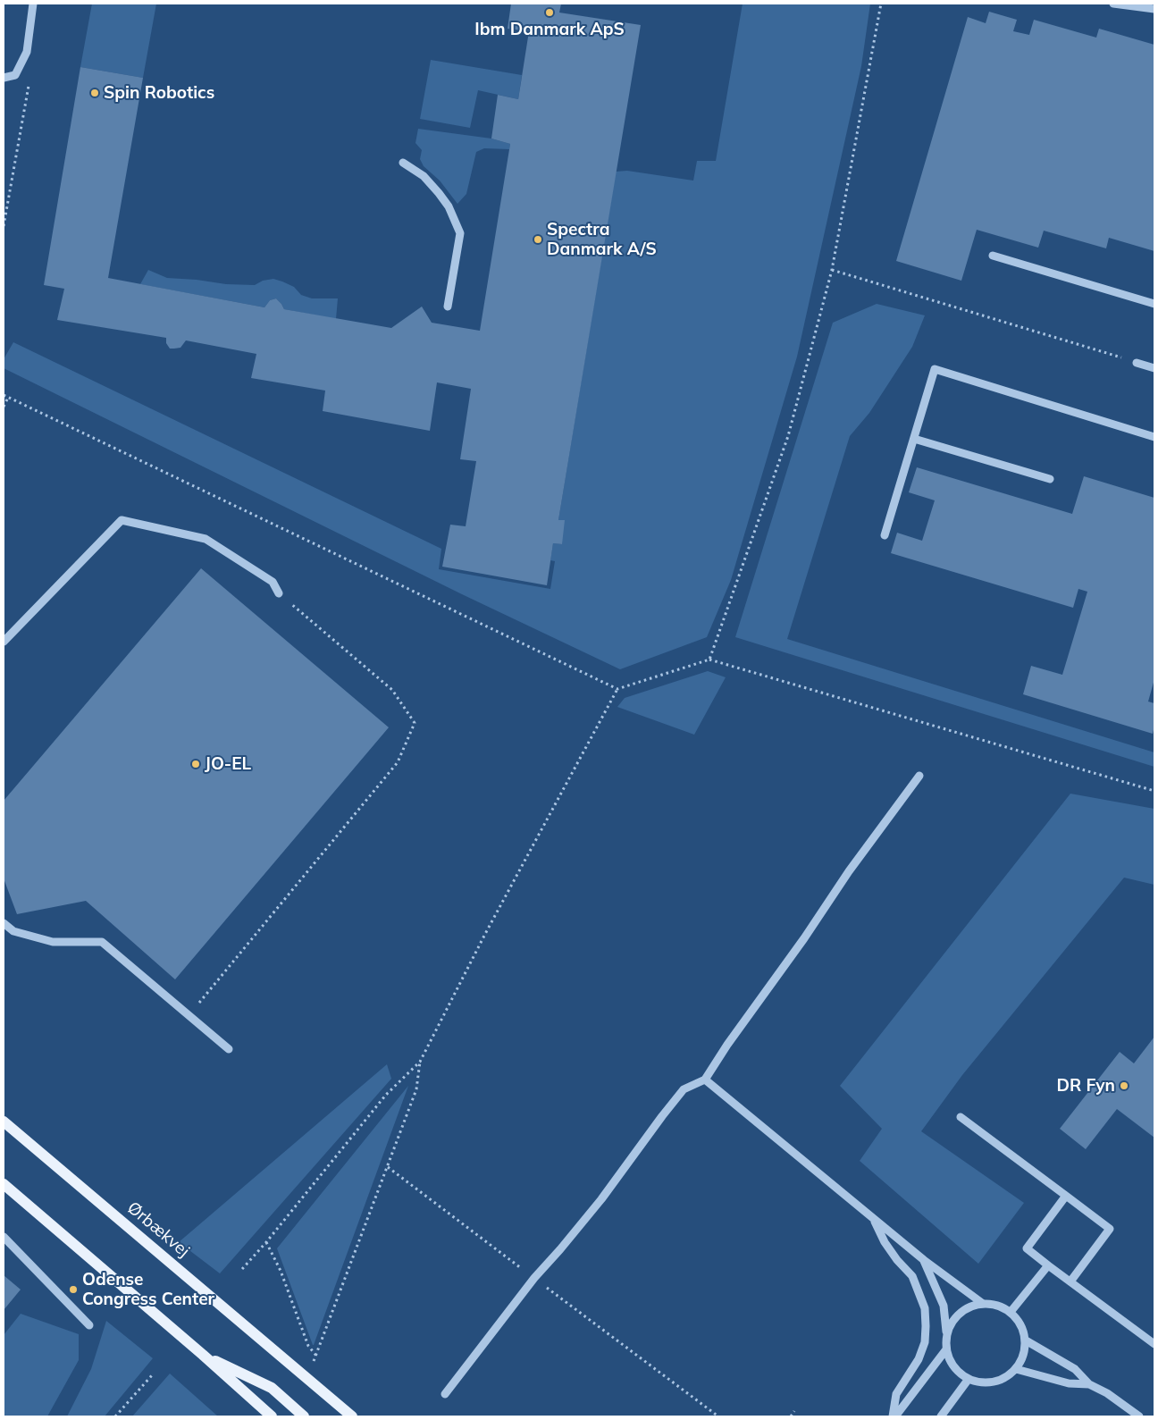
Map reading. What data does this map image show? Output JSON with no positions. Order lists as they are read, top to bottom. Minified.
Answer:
{"streets":{"main road":["Ørbækvej"]},"places":["Ibm Danmark ApS","Spin Robotics","Spectra Danmark A/S","JO-EL","DR Fyn","Odense Congress Center"]}
